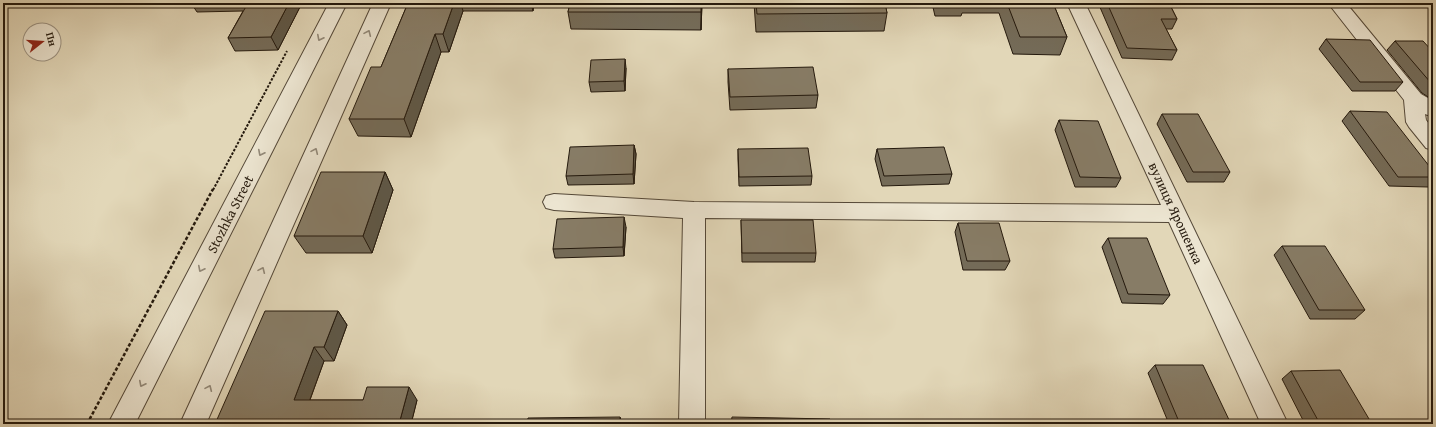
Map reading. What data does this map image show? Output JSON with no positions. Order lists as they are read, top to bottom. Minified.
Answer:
{"streets":{"street":["вулиця Ярошенка","Stozhka Street"]},"north":"right"}
